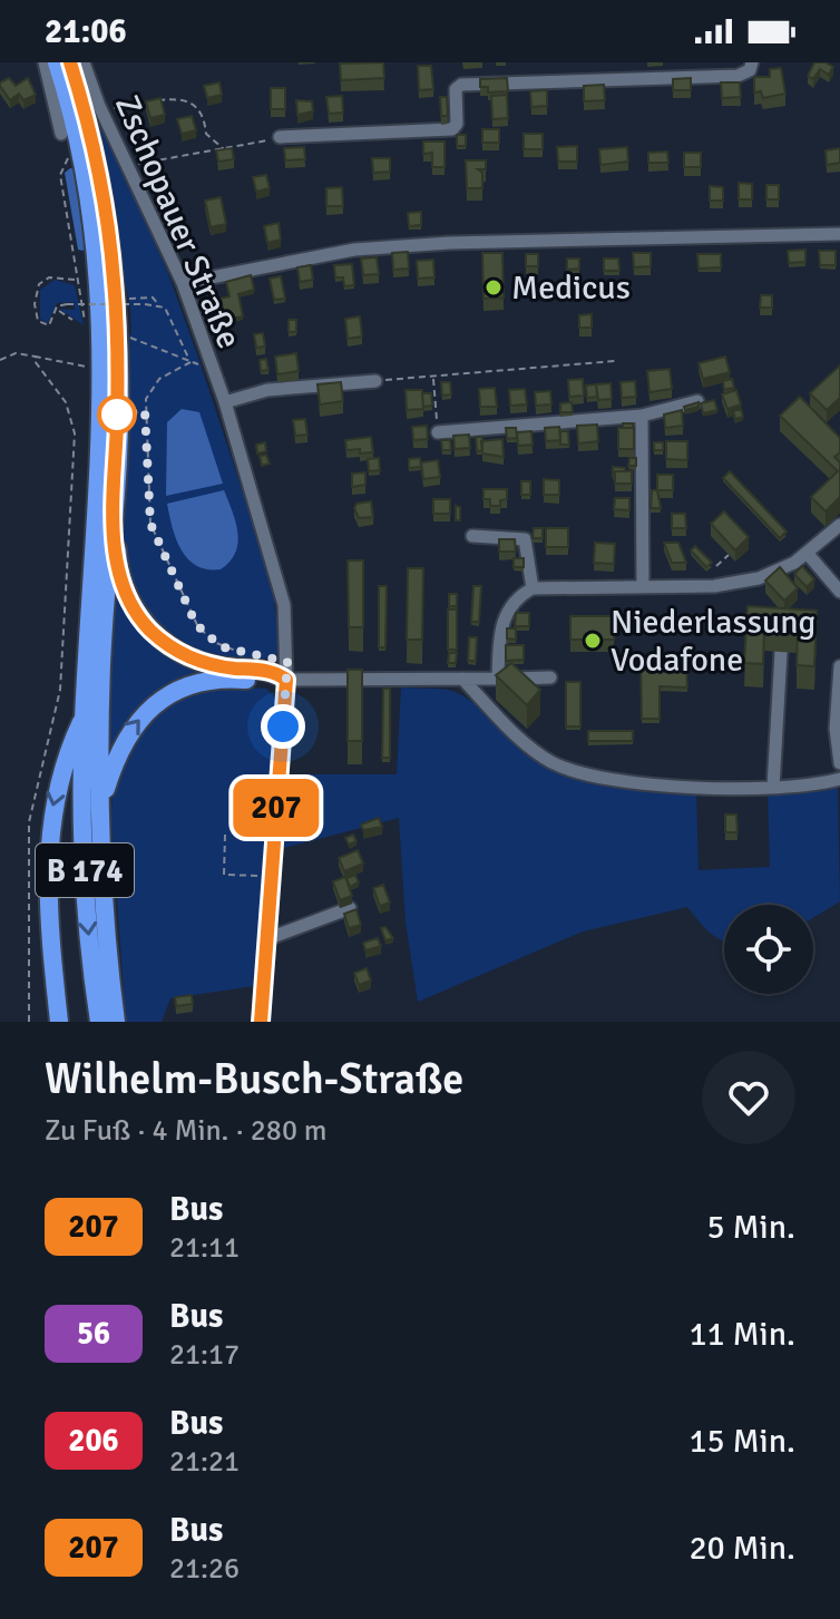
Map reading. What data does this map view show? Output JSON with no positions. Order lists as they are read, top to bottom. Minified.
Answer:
{"streets":{"highway":["B 174"],"street":["Zschopauer Straße"]},"places":["Medicus","Niederlassung Vodafone"],"lines":["bus line 207"],"page":{"status":"21:06","on_map":"207","heading":["Wilhelm-Busch-Straße","Zu Fuß · 4 Min. · 280 m"],"list":[{"mark":"207","name":"Bus","note":"21:11","value":"5 Min."},{"mark":"56","name":"Bus","note":"21:17","value":"11 Min."},{"mark":"206","name":"Bus","note":"21:21","value":"15 Min."},{"mark":"207","name":"Bus","note":"21:26","value":"20 Min."}]}}
